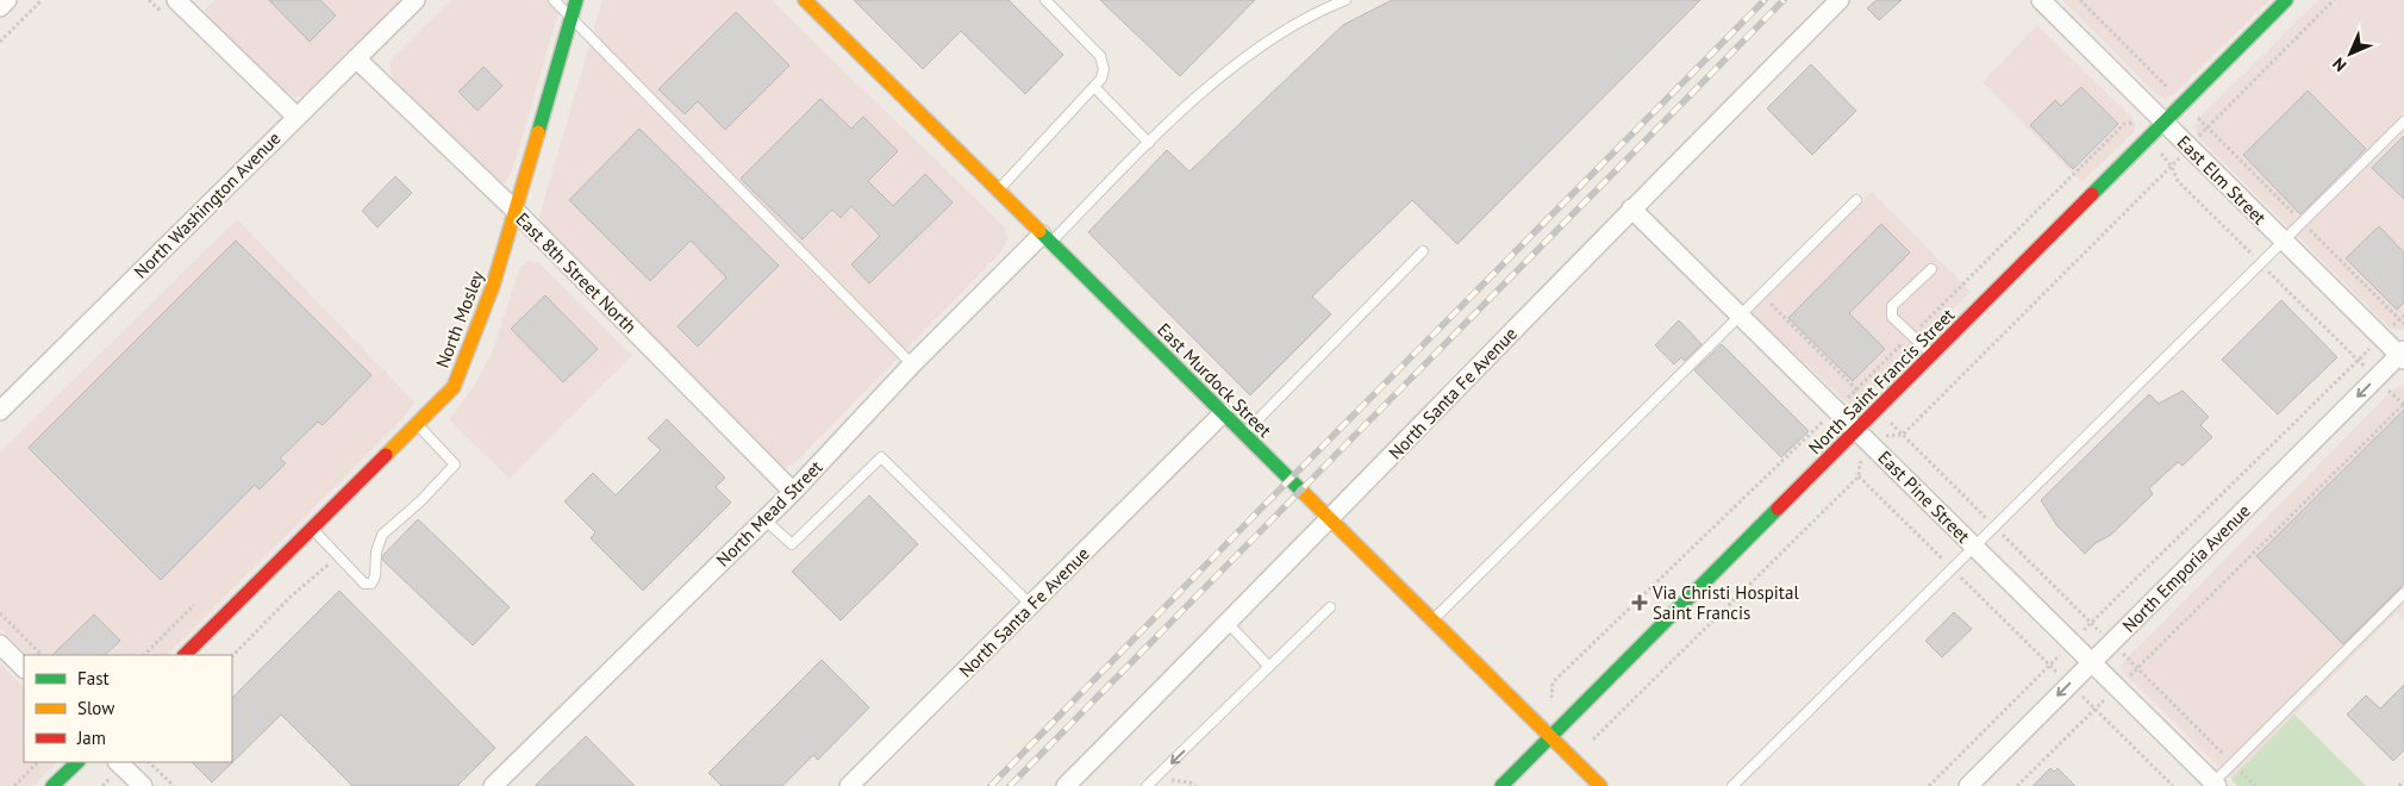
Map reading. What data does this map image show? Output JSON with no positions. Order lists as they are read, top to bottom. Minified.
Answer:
{"streets":{"street":["East Elm Street","North Washington Avenue","East 8th Street North","North Mosley","East Murdock Street","North Saint Francis Street","North Santa Fe Avenue","East Pine Street","North Mead Street","North Emporia Avenue"]},"crossings":[["East Elm Street","North Saint Francis Street"],["East Elm Street","North Emporia Avenue"],["North Washington Avenue","East 8th Street North"],["East 8th Street North","North Mosley"],["East 8th Street North","North Mead Street"],["East Murdock Street","North Saint Francis Street"],["East Murdock Street","North Santa Fe Avenue"],["East Murdock Street","North Mead Street"],["North Saint Francis Street","East Pine Street"],["North Santa Fe Avenue","East Pine Street"],["East Pine Street","North Emporia Avenue"]],"one_way":["North Emporia Avenue"],"places":{"health":["Via Christi Hospital Saint Francis"]},"legend":["Fast","Slow","Jam"],"north":"bottom left"}
